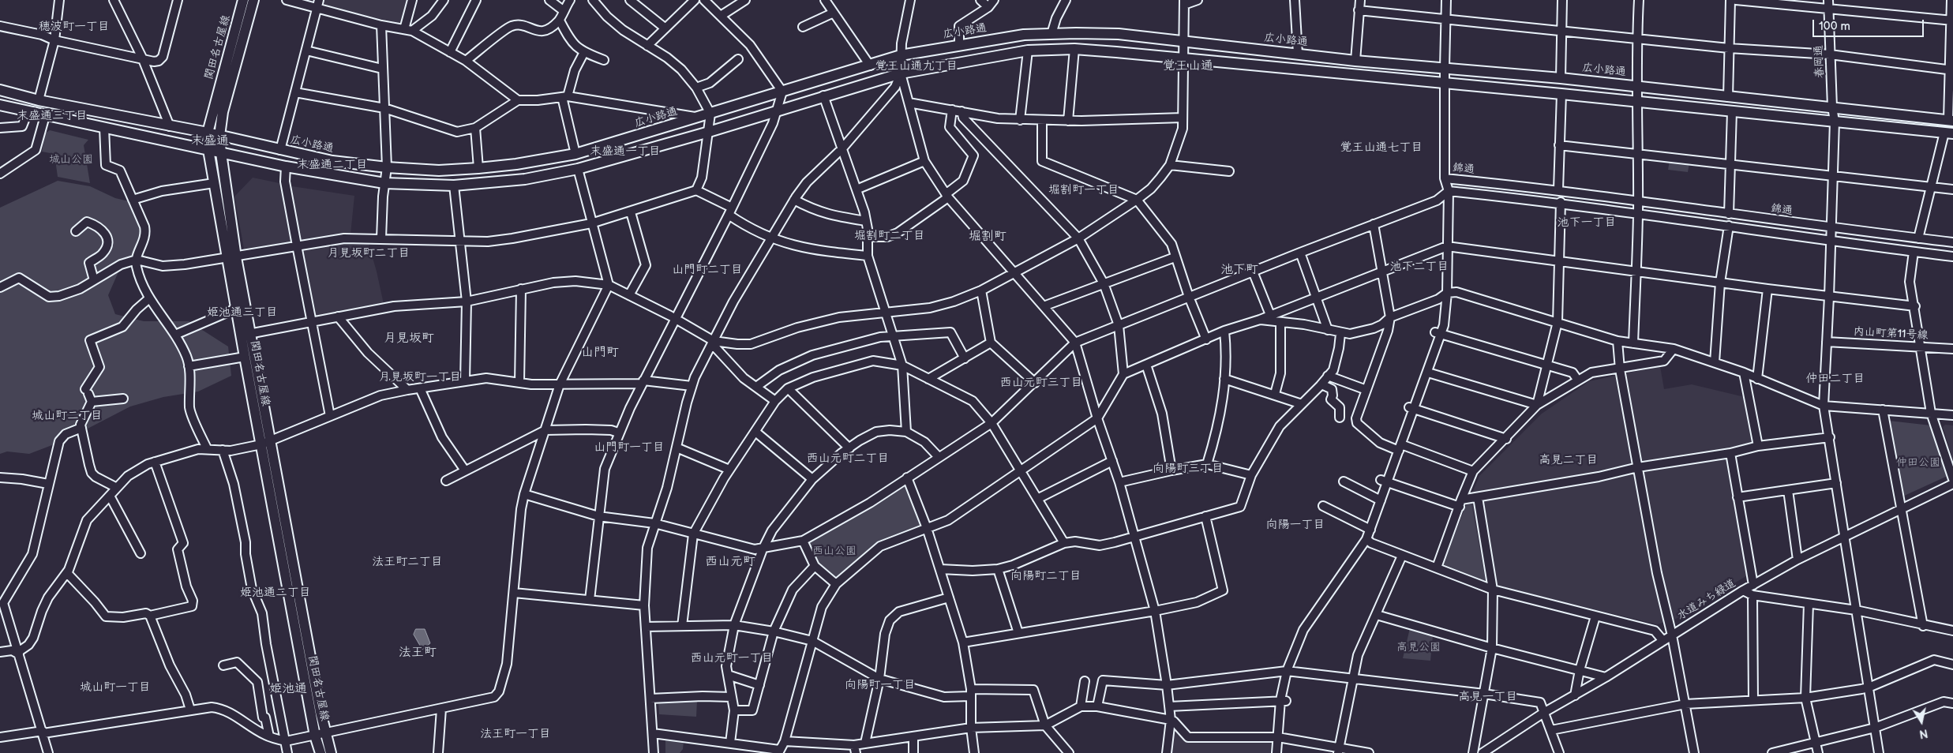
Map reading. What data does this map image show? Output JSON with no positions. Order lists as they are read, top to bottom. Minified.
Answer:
{"streets":{"main road":["広小路通","関田名古屋線"],"street":["春岡通","錦通","内山町第11号線","水道みち緑道"]},"crossings":[["広小路通","関田名古屋線"],["広小路通","春岡通"],["春岡通","錦通"],["春岡通","内山町第11号線"],["春岡通","水道みち緑道"]],"districts":["穂波町一丁目","覚王山通九丁目","覚王山通","末盛通三丁目","末盛通","覚王山通七丁目","末盛通一丁目","末盛通二丁目","堀割町一丁目","池下一丁目","堀割町二丁目","堀割町","月見坂町二丁目","池下二丁目","山門町二丁目","池下町","姫池通三丁目","月見坂町","山門町","月見坂町一丁目","仲田二丁目","西山元町三丁目","城山町二丁目","山門町一丁目","西山元町二丁目","高見二丁目","向陽町三丁目","向陽一丁目","法王町二丁目","西山元町","向陽町二丁目","姫池通二丁目","法王町","西山元町一丁目","向陽町一丁目","城山町一丁目","姫池通","高見一丁目","法王町一丁目"],"parks":["城山公園","仲田公園","西山公園","高見公園"],"scale_bar":"100 m","north":"bottom"}
